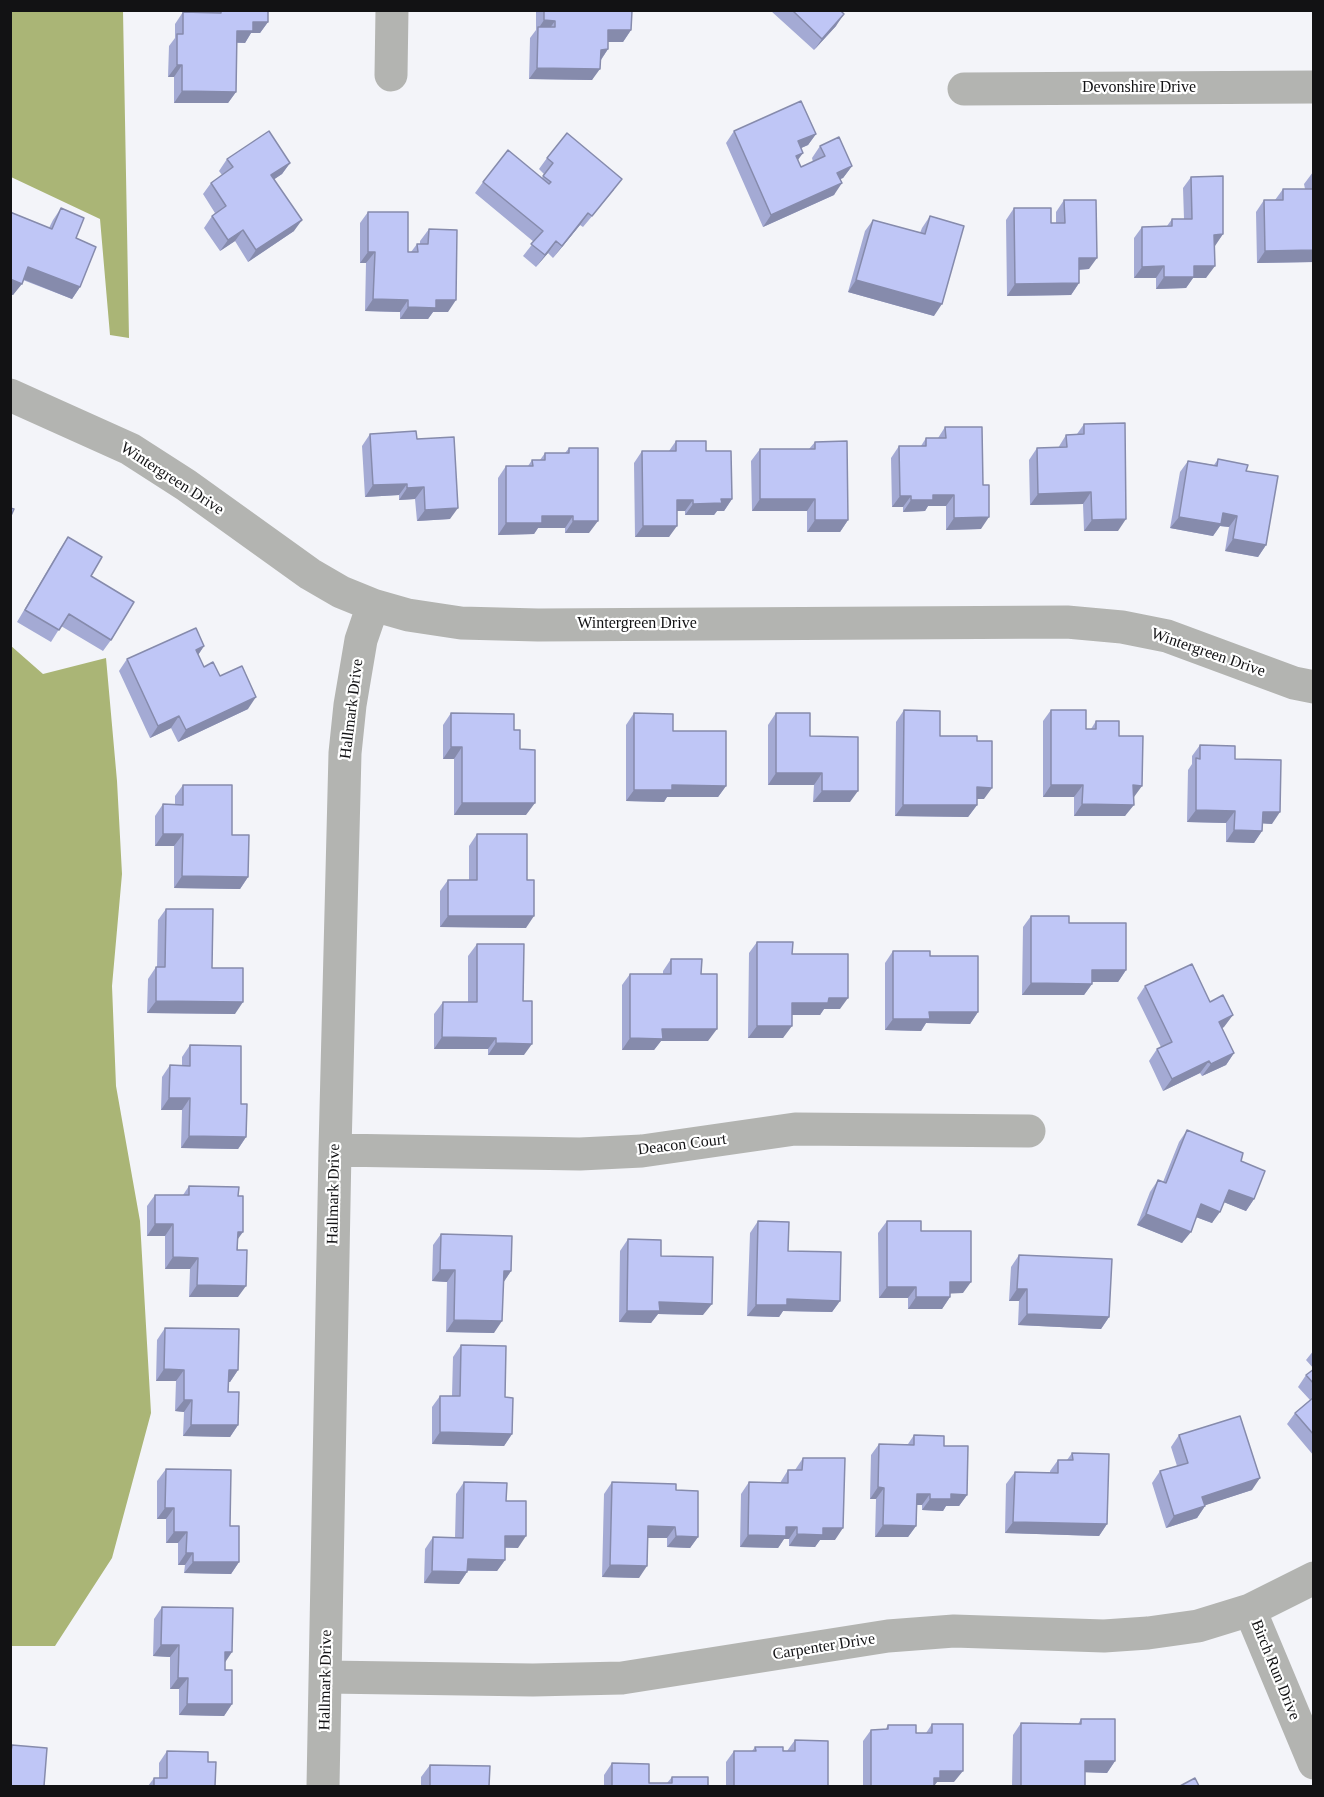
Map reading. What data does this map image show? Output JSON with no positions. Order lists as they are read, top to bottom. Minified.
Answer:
{"streets":{"street":["Devonshire Drive","Wintergreen Drive","Hallmark Drive","Deacon Court","Carpenter Drive","Birch Run Drive"]},"crossings":[["Wintergreen Drive","Hallmark Drive"],["Hallmark Drive","Deacon Court"],["Hallmark Drive","Carpenter Drive"],["Carpenter Drive","Birch Run Drive"]]}
